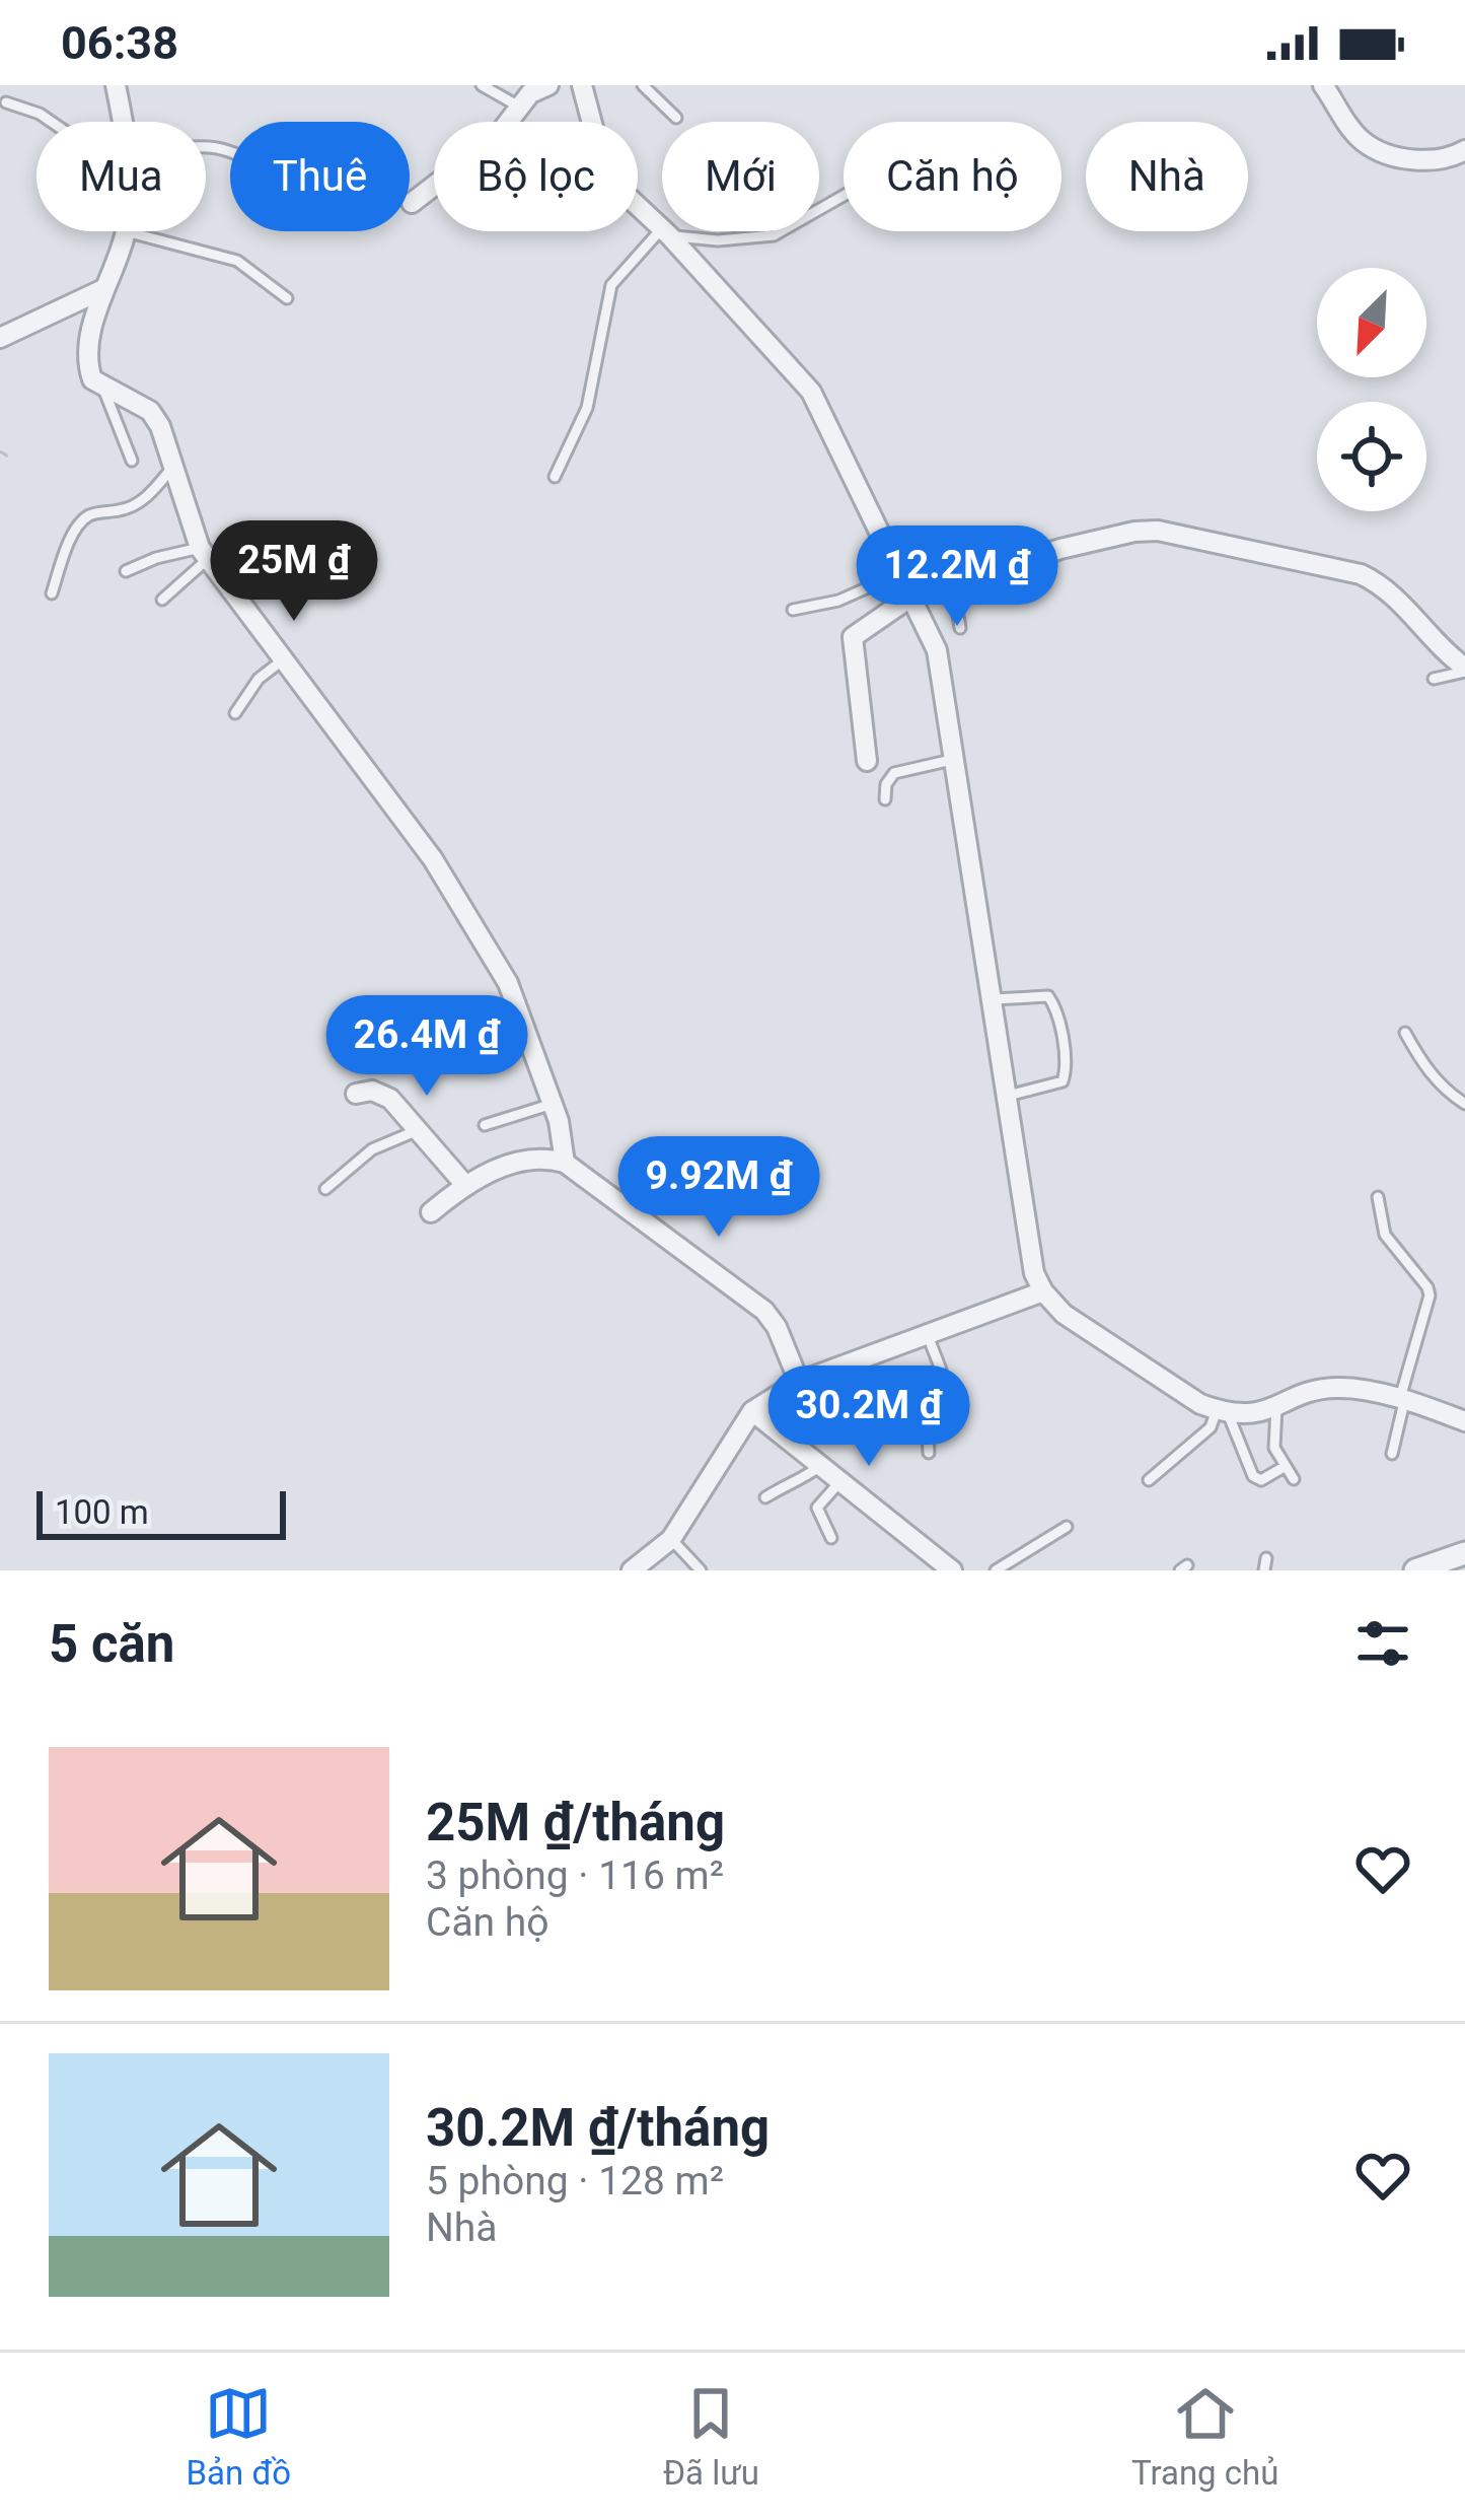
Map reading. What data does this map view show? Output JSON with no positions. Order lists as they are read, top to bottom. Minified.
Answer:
{"scale_bar":"100 m","north":"bottom left","page":{"status":"06:38","chip":["Mua","Thuê","Bộ lọc","Mới","Căn hộ","Nhà"],"price":["25M ₫","12.2M ₫","26.4M ₫","9.92M ₫","30.2M ₫"],"scale":"100 m","heading":"5 căn","list":[{"name":"25M ₫/tháng","note":"3 phòng · 116 m² · Căn hộ"},{"name":"30.2M ₫/tháng","note":"5 phòng · 128 m² · Nhà"}],"tabs":["Bản đồ","Đã lưu","Trang chủ"]}}
